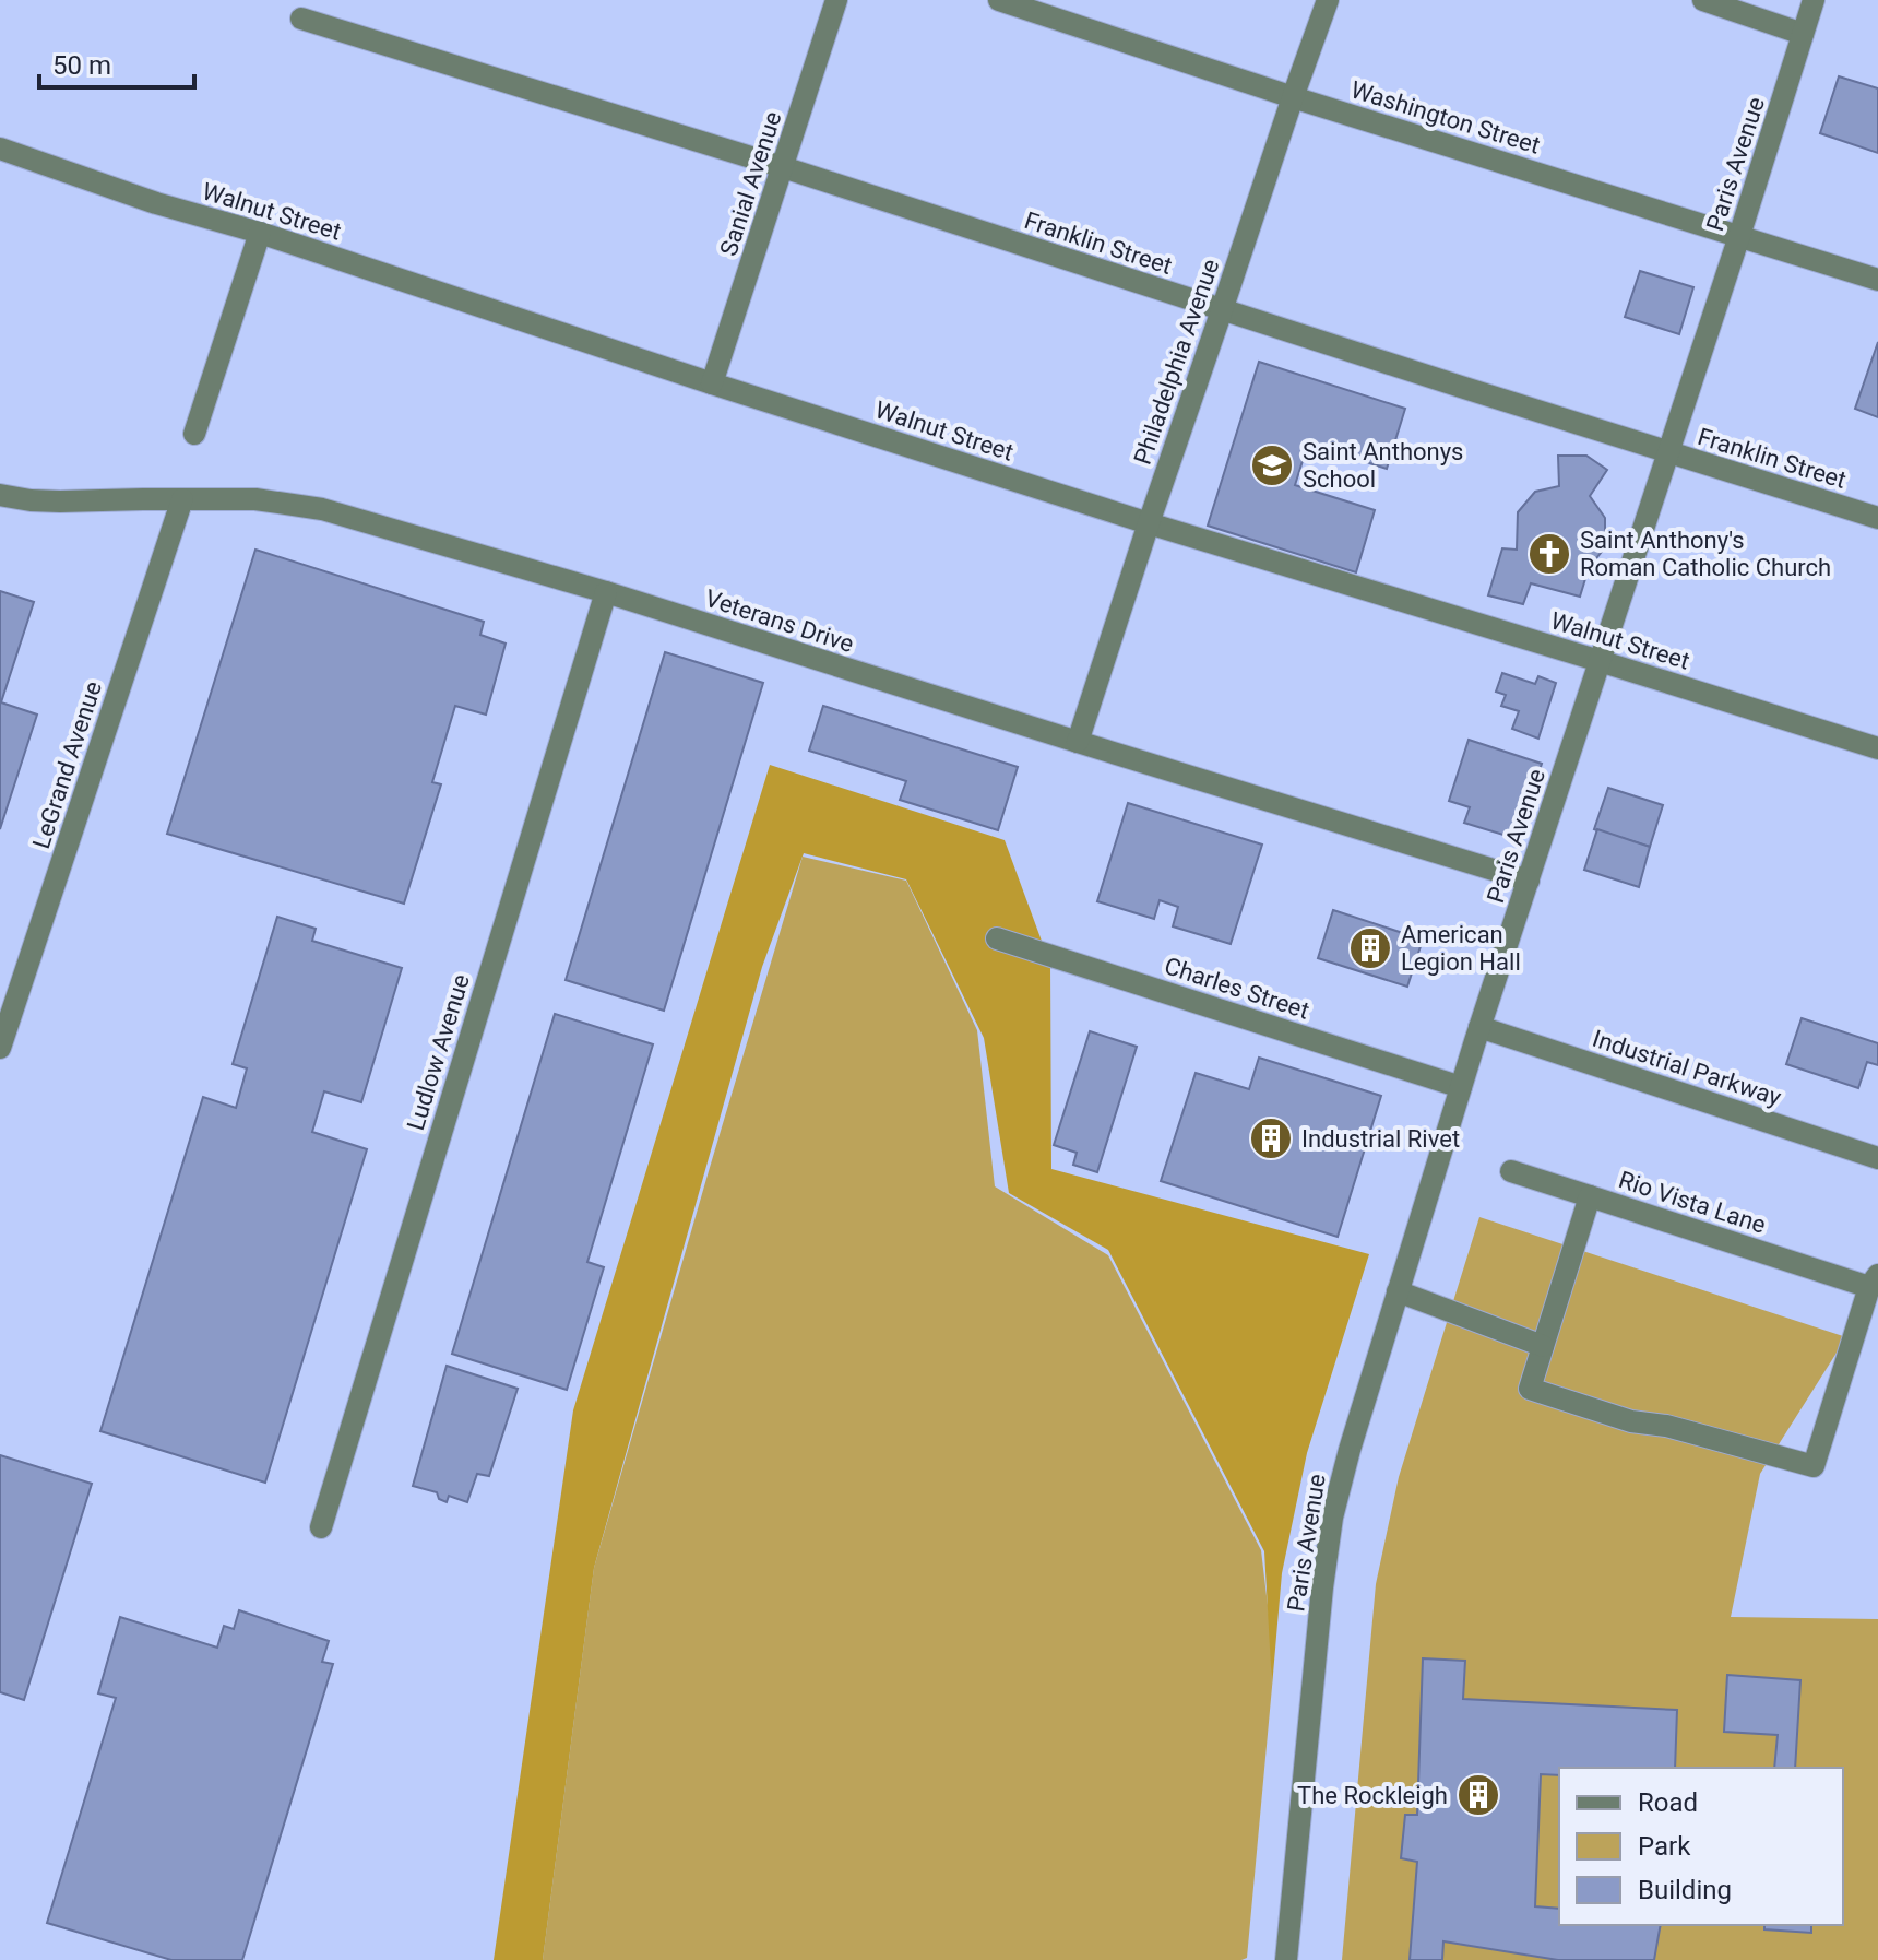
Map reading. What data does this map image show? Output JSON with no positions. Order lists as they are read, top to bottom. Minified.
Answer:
{"streets":{"street":["Washington Street","Paris Avenue","Sanial Avenue","Walnut Street","Franklin Street","Philadelphia Avenue","Veterans Drive","LeGrand Avenue","Charles Street","Ludlow Avenue","Industrial Parkway","Rio Vista Lane"]},"crossings":[["Washington Street","Paris Avenue"],["Washington Street","Philadelphia Avenue"],["Paris Avenue","Walnut Street"],["Paris Avenue","Franklin Street"],["Paris Avenue","Veterans Drive"],["Paris Avenue","Charles Street"],["Paris Avenue","Industrial Parkway"],["Sanial Avenue","Walnut Street"],["Sanial Avenue","Franklin Street"],["Walnut Street","Philadelphia Avenue"],["Franklin Street","Philadelphia Avenue"],["Philadelphia Avenue","Veterans Drive"],["Veterans Drive","LeGrand Avenue"],["Veterans Drive","Ludlow Avenue"]],"places":{"school or university":["Saint Anthonys School"],"church":["Saint Anthony's Roman Catholic Church"],"building":["American Legion Hall","Industrial Rivet","The Rockleigh"]},"legend":["Road","Park","Building"],"scale_bar":"50 m"}
